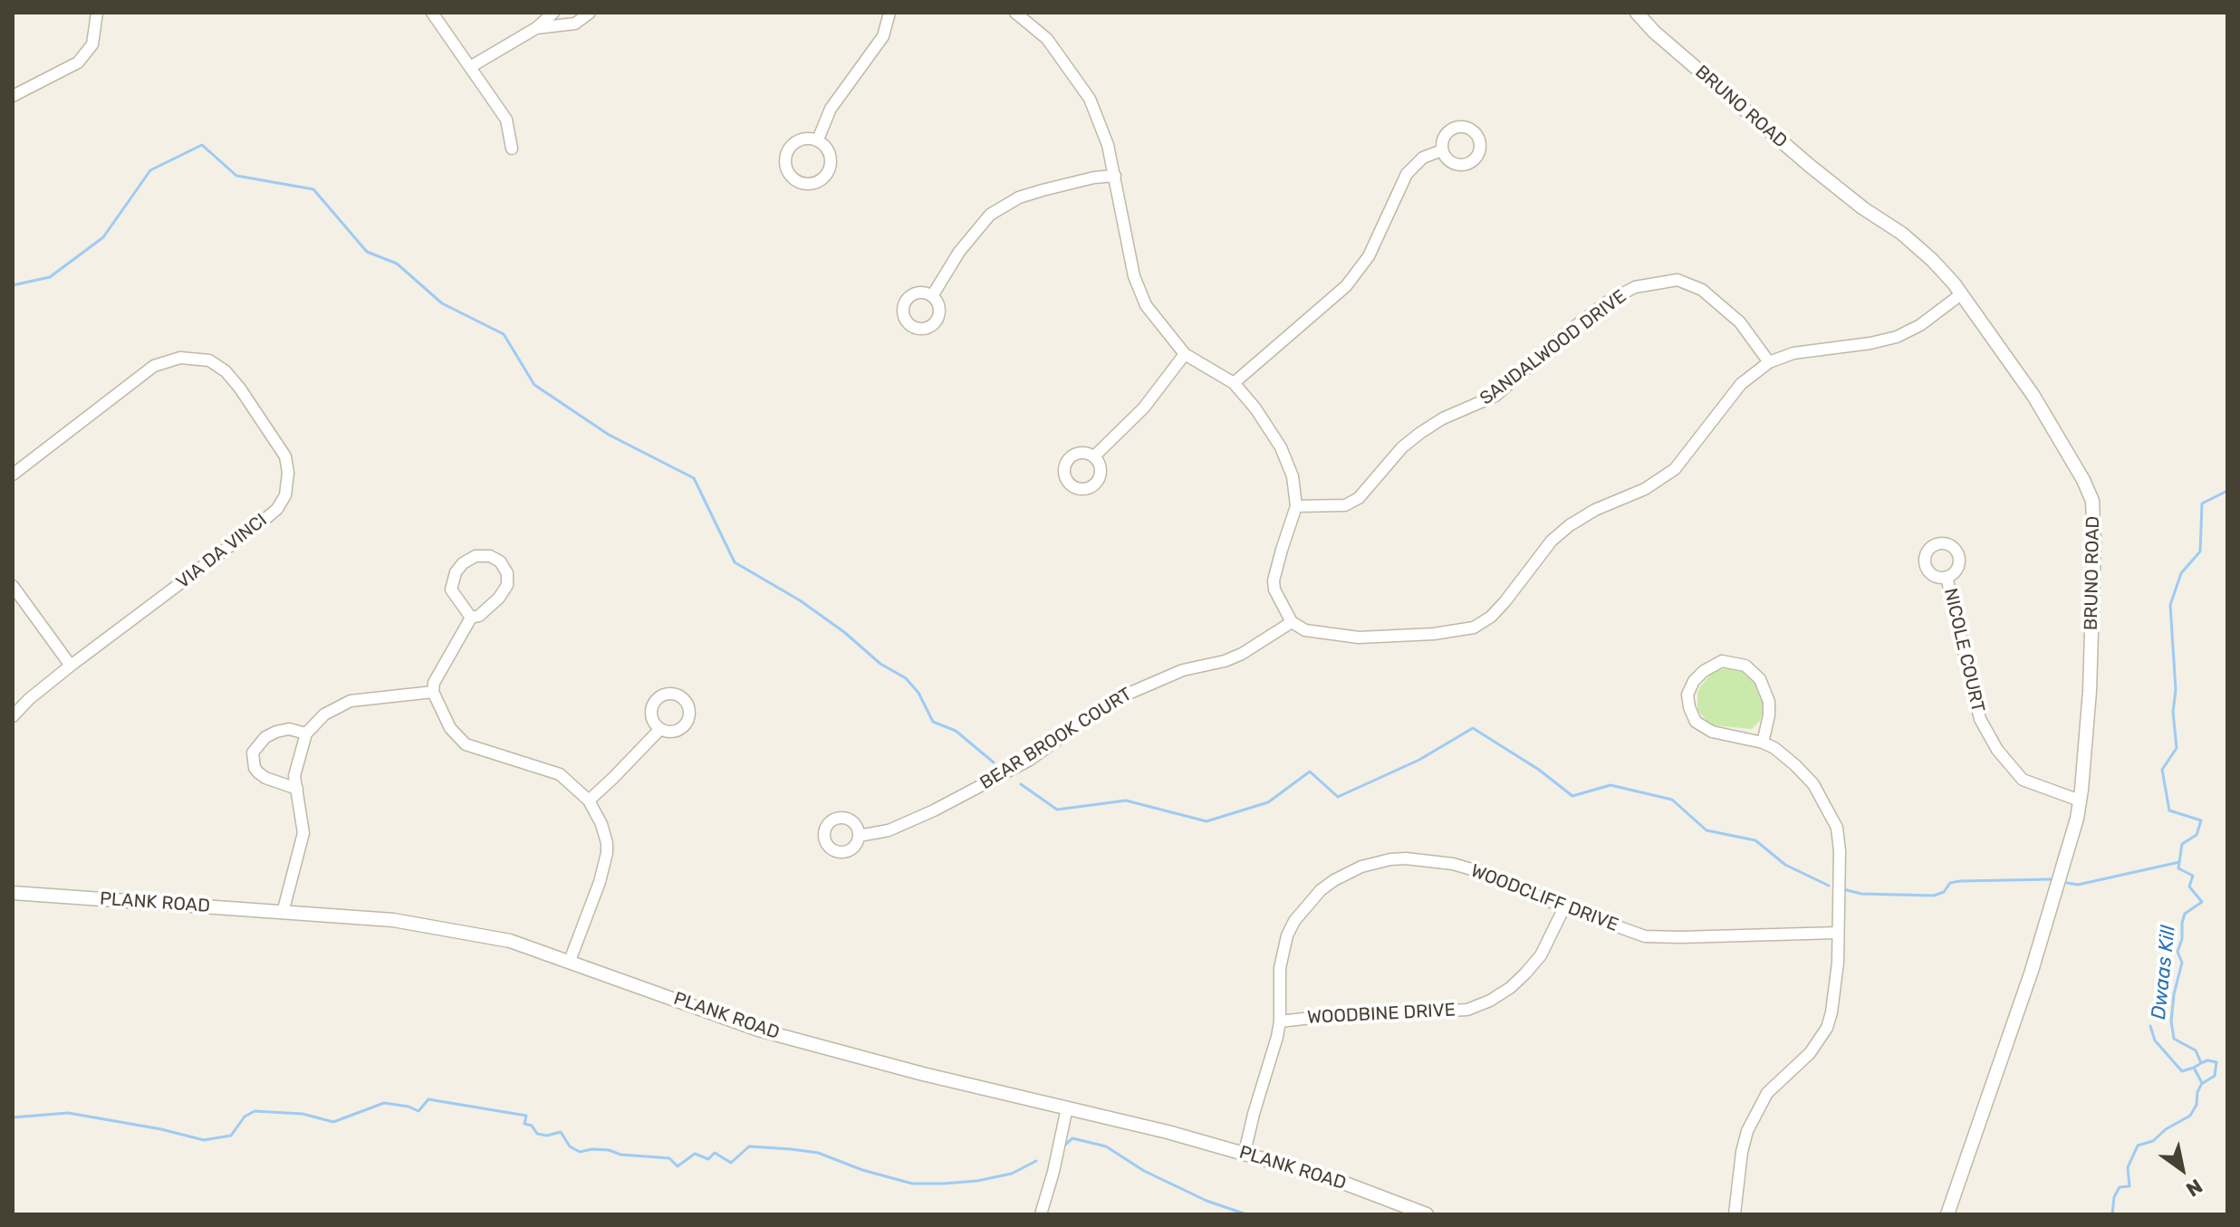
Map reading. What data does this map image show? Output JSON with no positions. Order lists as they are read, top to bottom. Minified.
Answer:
{"streets":{"street":["BRUNO ROAD","SANDALWOOD DRIVE","VIA DA VINCI","NICOLE COURT","BEAR BROOK COURT","WOODCLIFF DRIVE","PLANK ROAD","WOODBINE DRIVE"]},"crossings":[["BRUNO ROAD","NICOLE COURT"],["WOODCLIFF DRIVE","PLANK ROAD"],["WOODCLIFF DRIVE","WOODBINE DRIVE"]],"water":["Dwaas Kill"],"north":"bottom right"}
